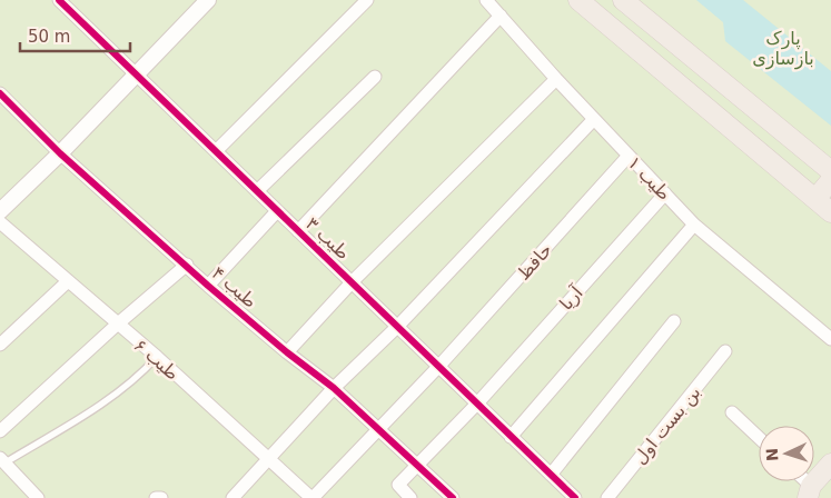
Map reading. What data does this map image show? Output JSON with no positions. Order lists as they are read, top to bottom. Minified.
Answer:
{"streets":{"street":["طیب ۱","طیب ۳","حافظ","طیب ۴","آریا","طیب ۶","بن بست اول"]},"crossings":[["طیب ۱","حافظ"],["طیب ۱","آریا"],["طیب ۳","حافظ"],["طیب ۳","آریا"],["حافظ","طیب ۴"],["حافظ","طیب ۶"],["طیب ۴","آریا"]],"parks":["پارک بازسازی"],"scale_bar":"50 m","north":"left"}
